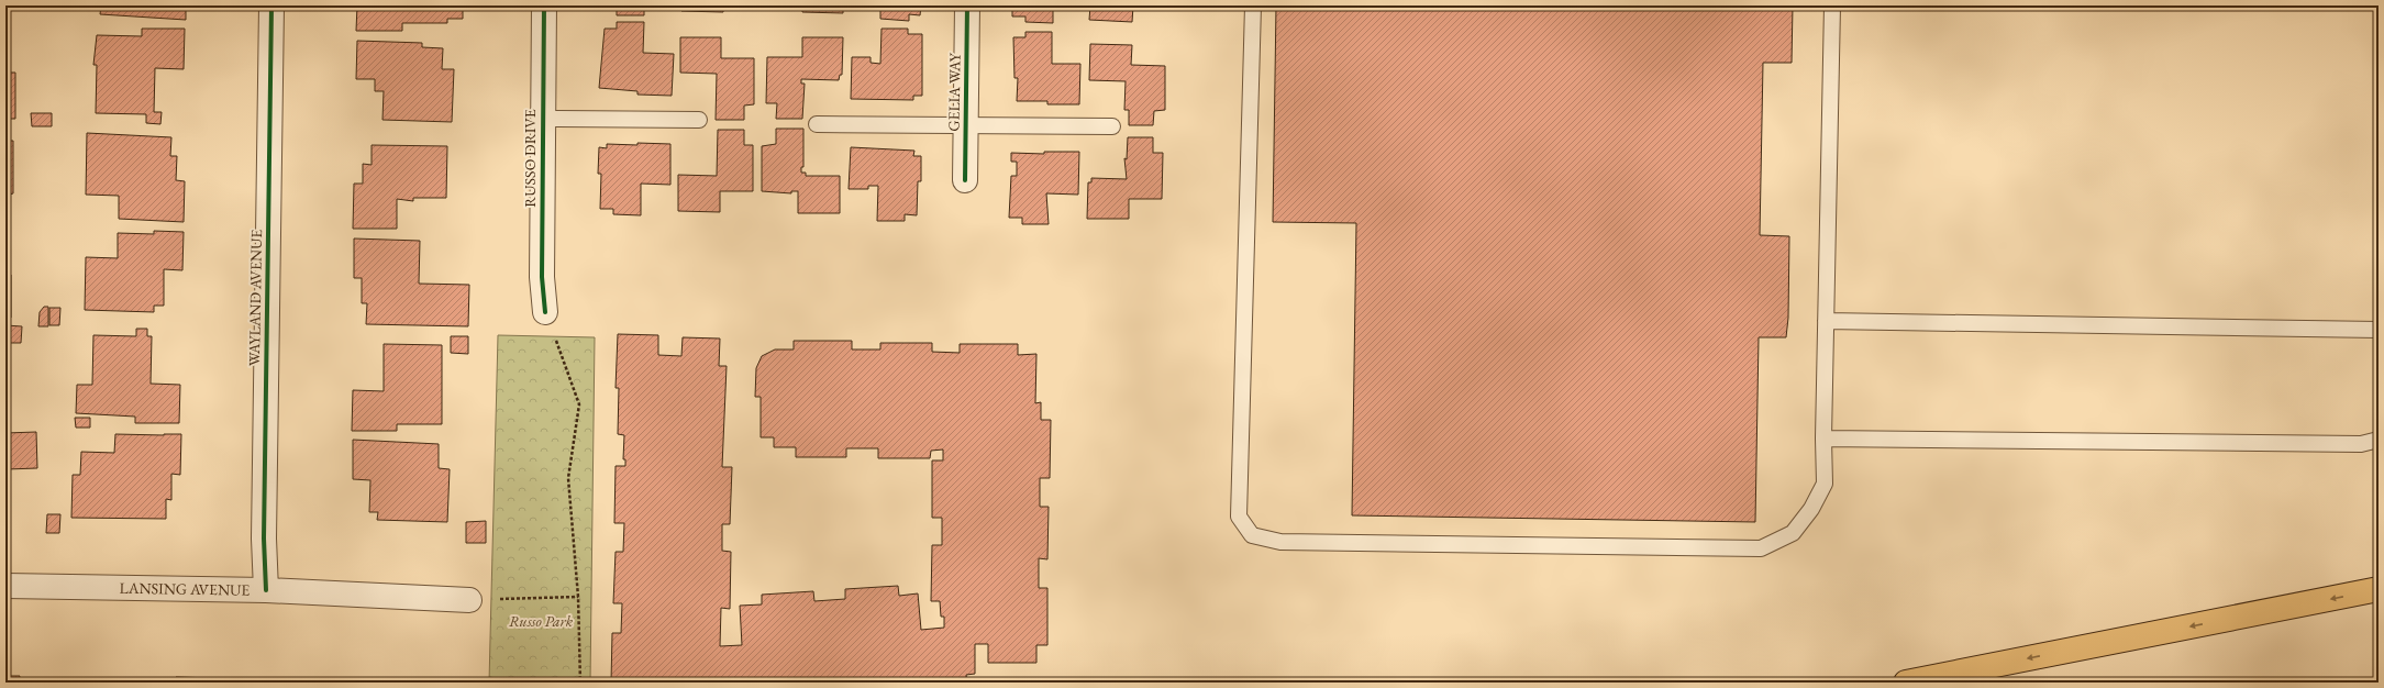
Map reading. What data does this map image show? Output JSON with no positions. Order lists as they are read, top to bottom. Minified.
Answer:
{"streets":{"street":["GELIA WAY","RUSSO DRIVE","WAYLAND AVENUE","LANSING AVENUE"]},"crossings":[["WAYLAND AVENUE","LANSING AVENUE"]],"parks":["Russo Park"]}
